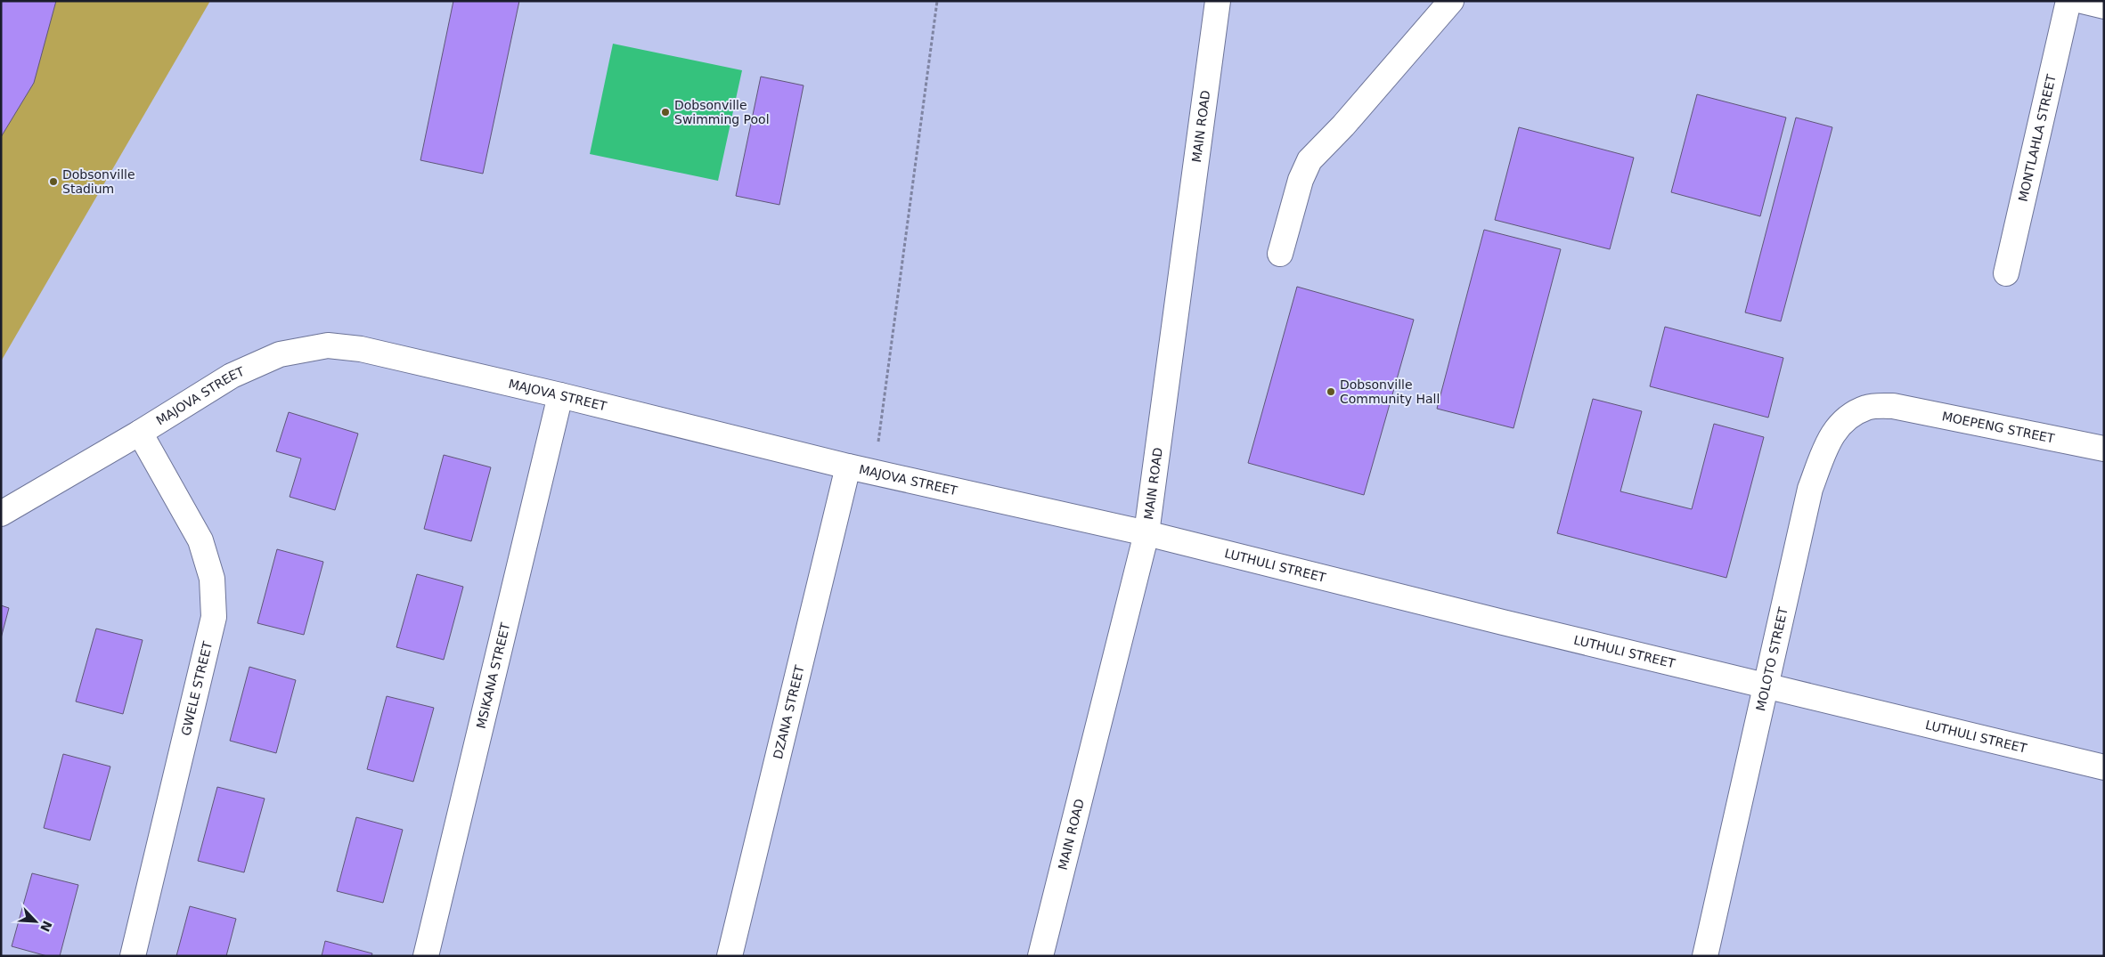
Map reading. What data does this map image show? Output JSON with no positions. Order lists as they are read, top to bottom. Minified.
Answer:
{"streets":{"street":["MAIN ROAD","MONTLAHLA STREET","MAJOVA STREET","MOEPENG STREET","LUTHULI STREET","MOLOTO STREET","MSIKANA STREET","GWELE STREET","DZANA STREET"]},"crossings":[["MAIN ROAD","MAJOVA STREET"],["MAIN ROAD","LUTHULI STREET"],["MAJOVA STREET","LUTHULI STREET"],["MAJOVA STREET","MSIKANA STREET"],["MAJOVA STREET","GWELE STREET"],["MAJOVA STREET","DZANA STREET"],["MOEPENG STREET","MOLOTO STREET"],["LUTHULI STREET","MOLOTO STREET"]],"places":["Dobsonville Swimming Pool","Dobsonville Stadium","Dobsonville Community Hall"],"north":"bottom right"}
